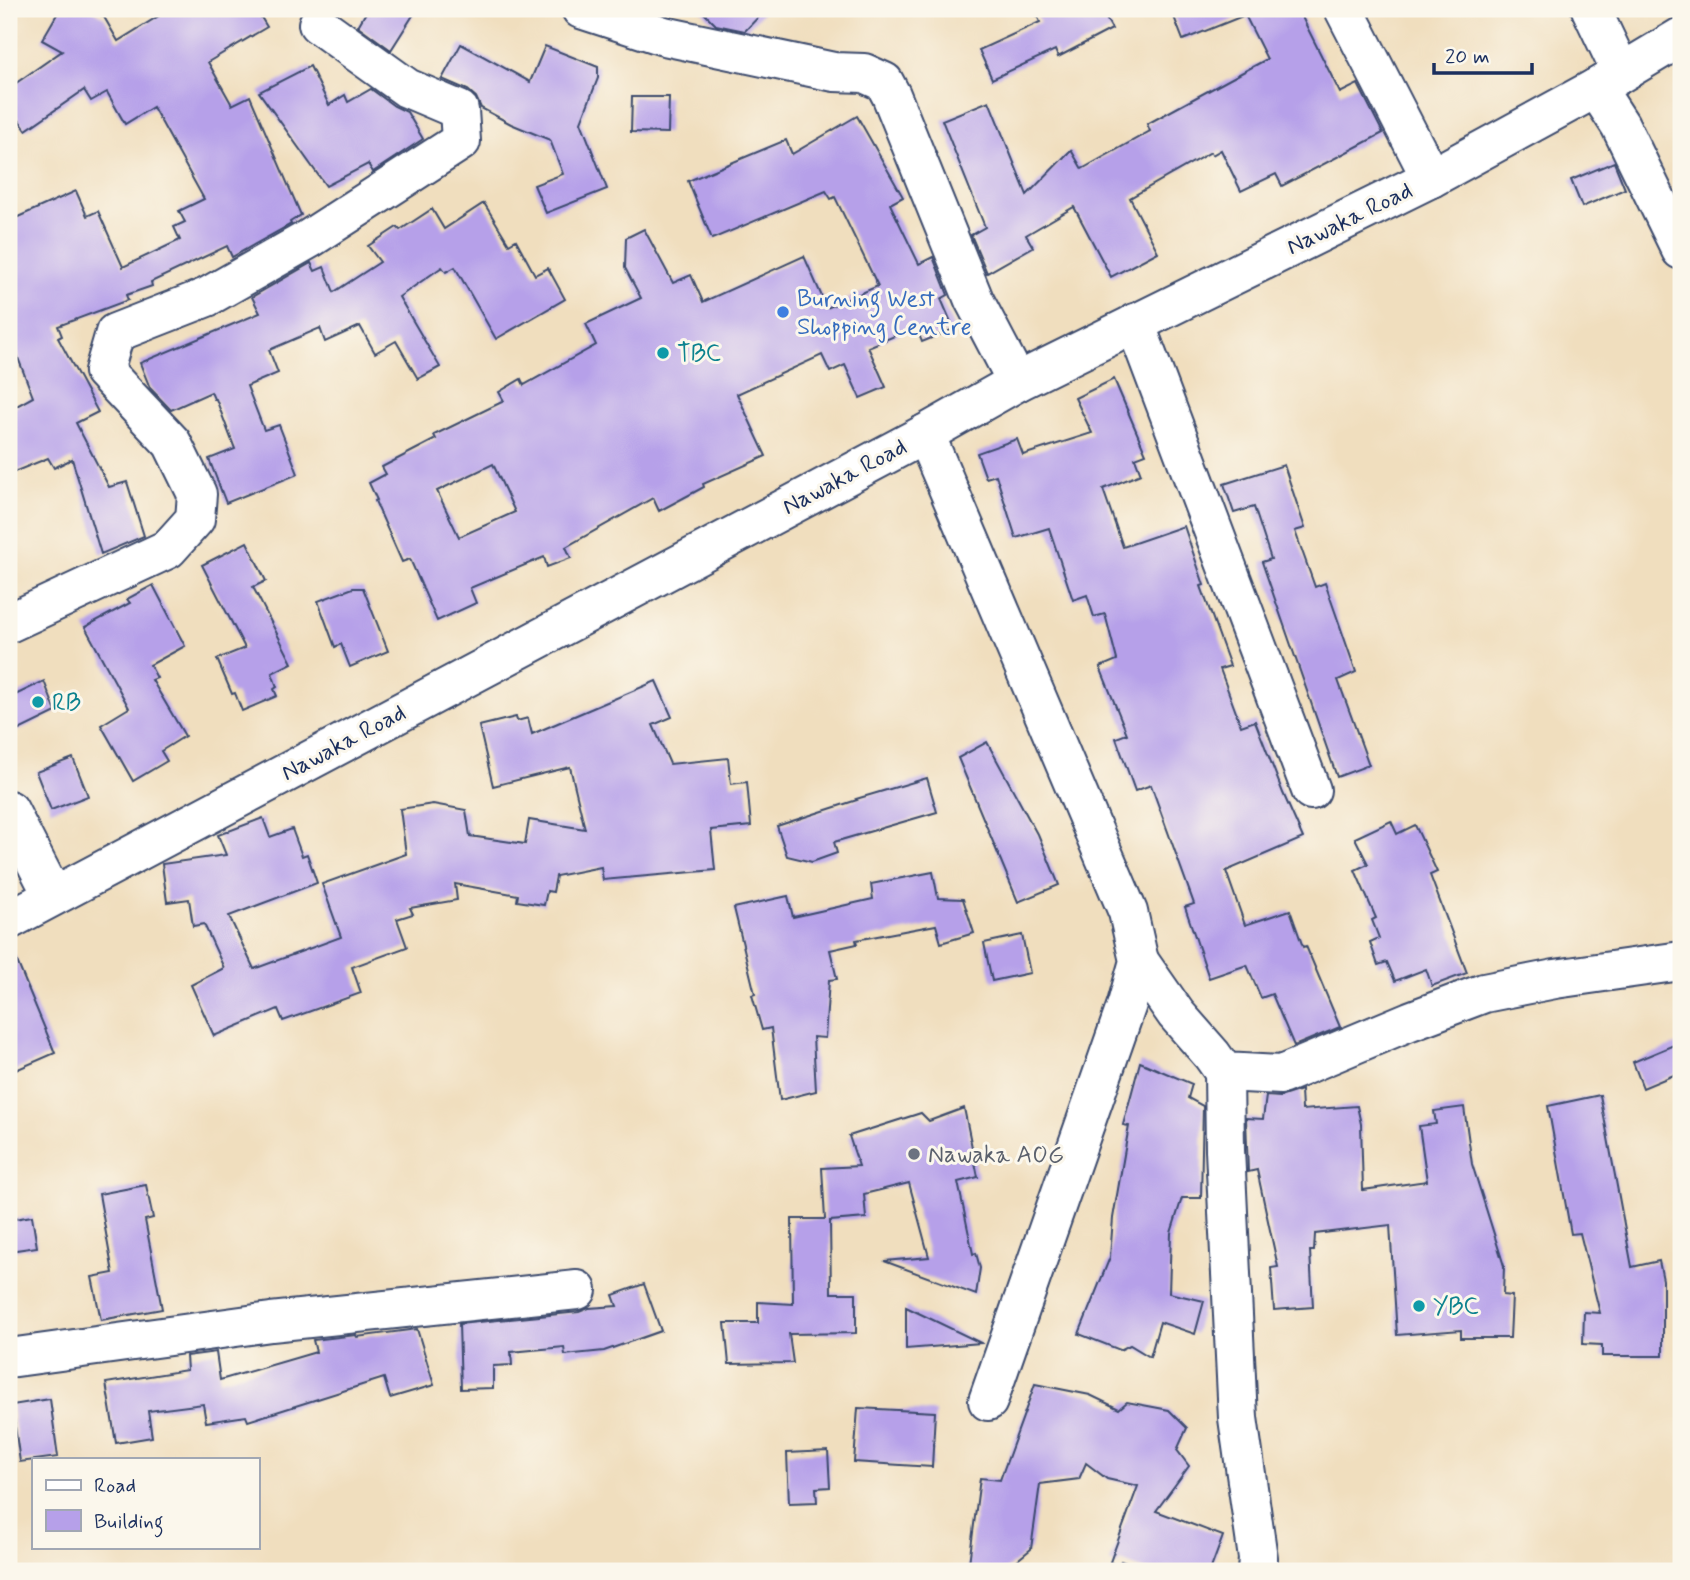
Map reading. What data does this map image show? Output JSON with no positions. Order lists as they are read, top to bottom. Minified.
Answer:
{"streets":{"street":["Nawaka Road"]},"places":["Burning West Shopping Centre","TBC","RB","Nawaka AOG","YBC"],"legend":["Road","Building"],"scale_bar":"20 m"}
